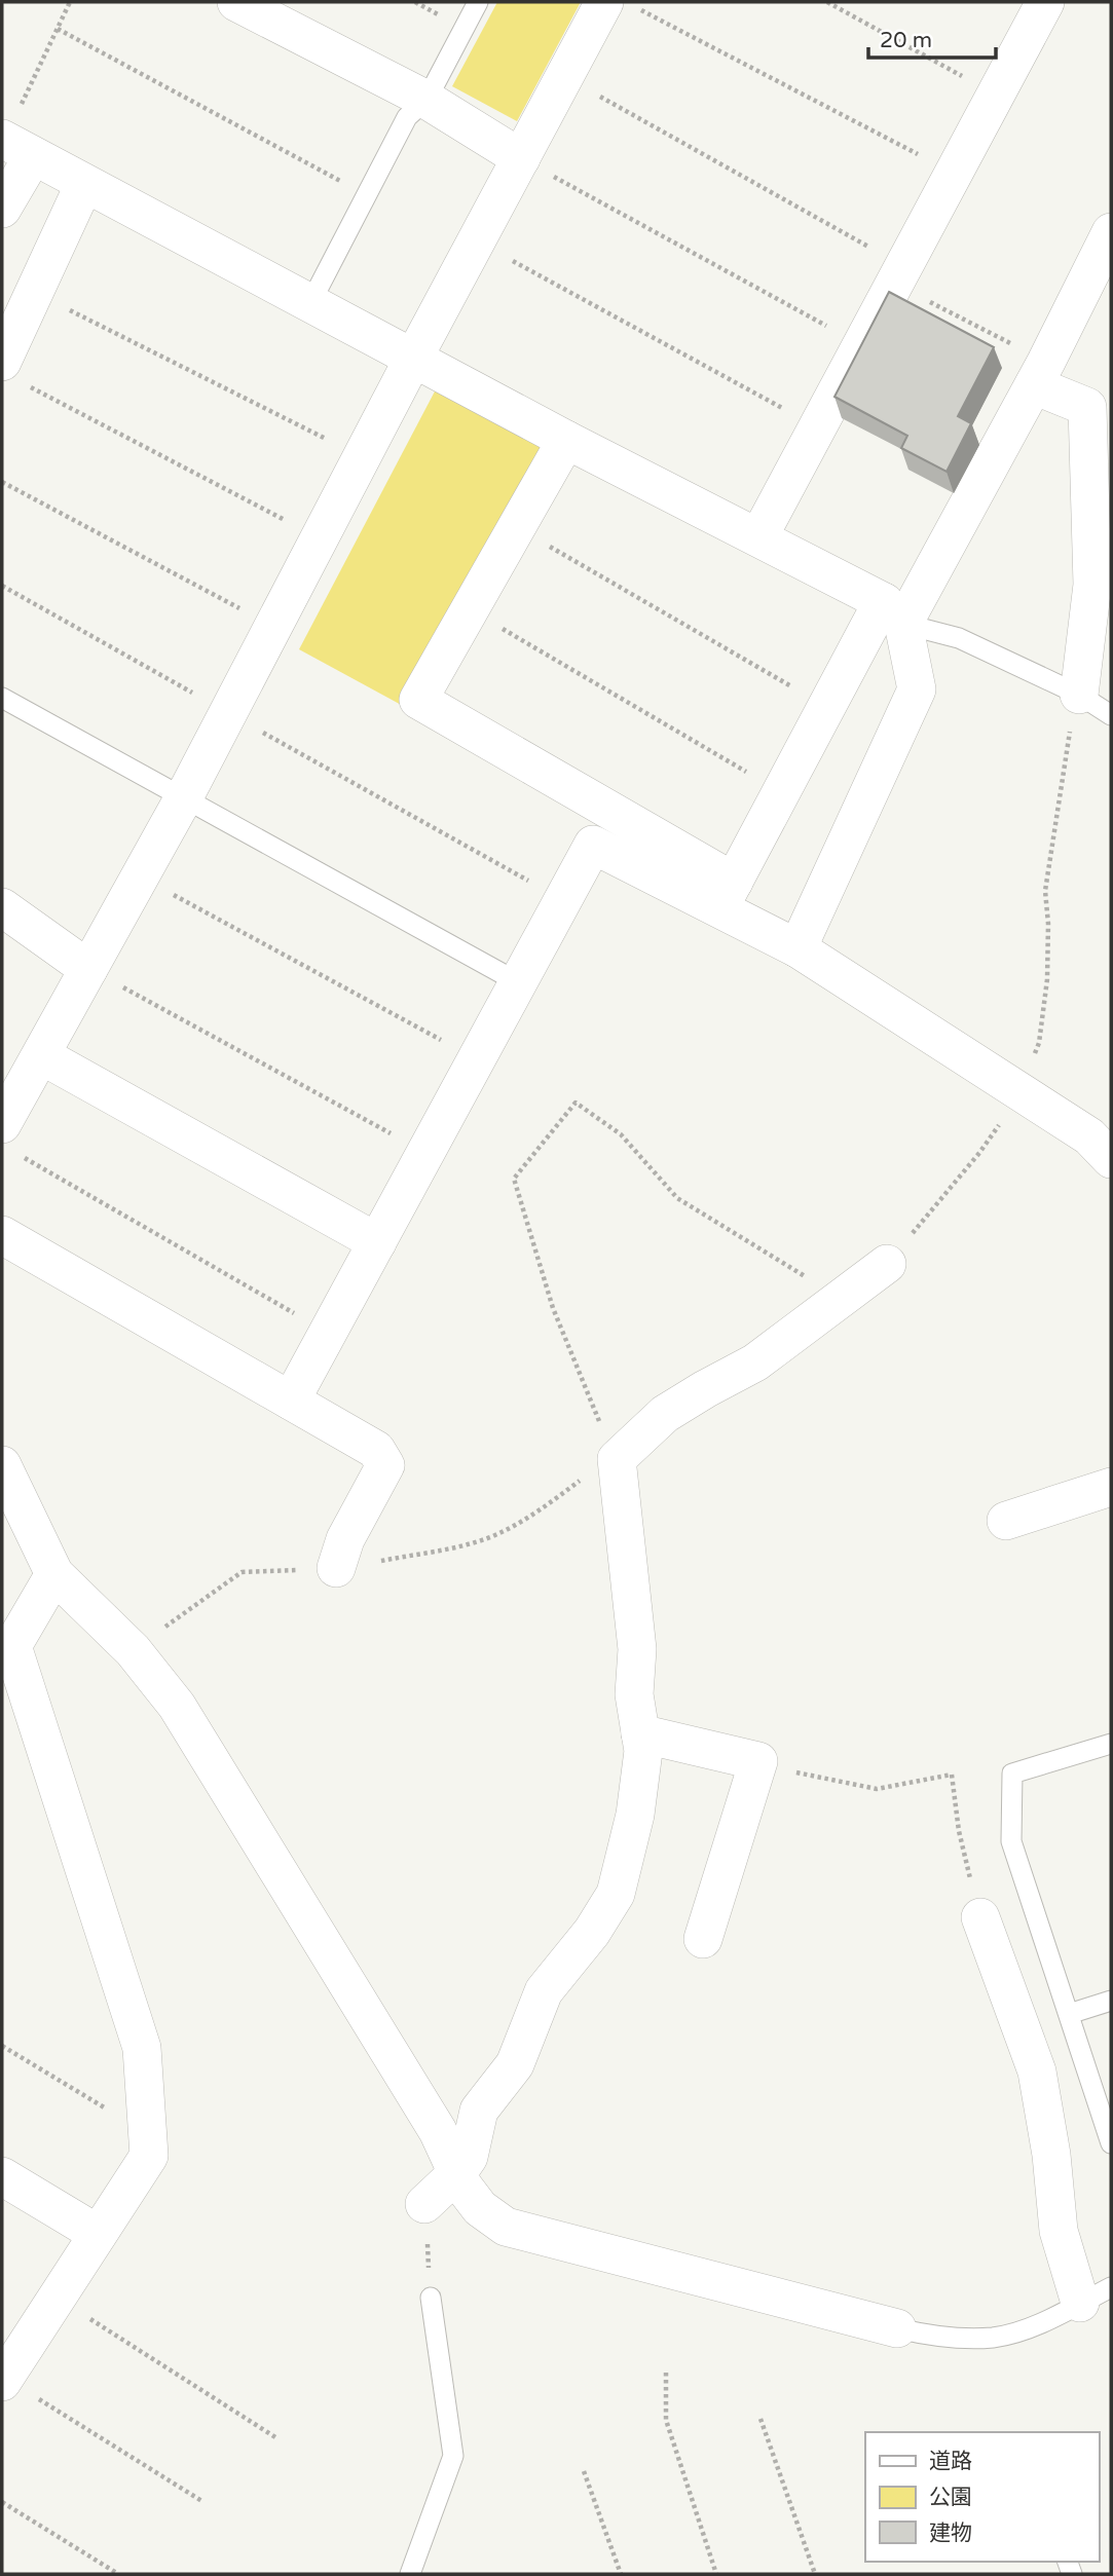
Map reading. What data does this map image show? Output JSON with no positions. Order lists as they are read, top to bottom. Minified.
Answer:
{"legend":["道路","公園","建物"],"scale_bar":"20 m"}
